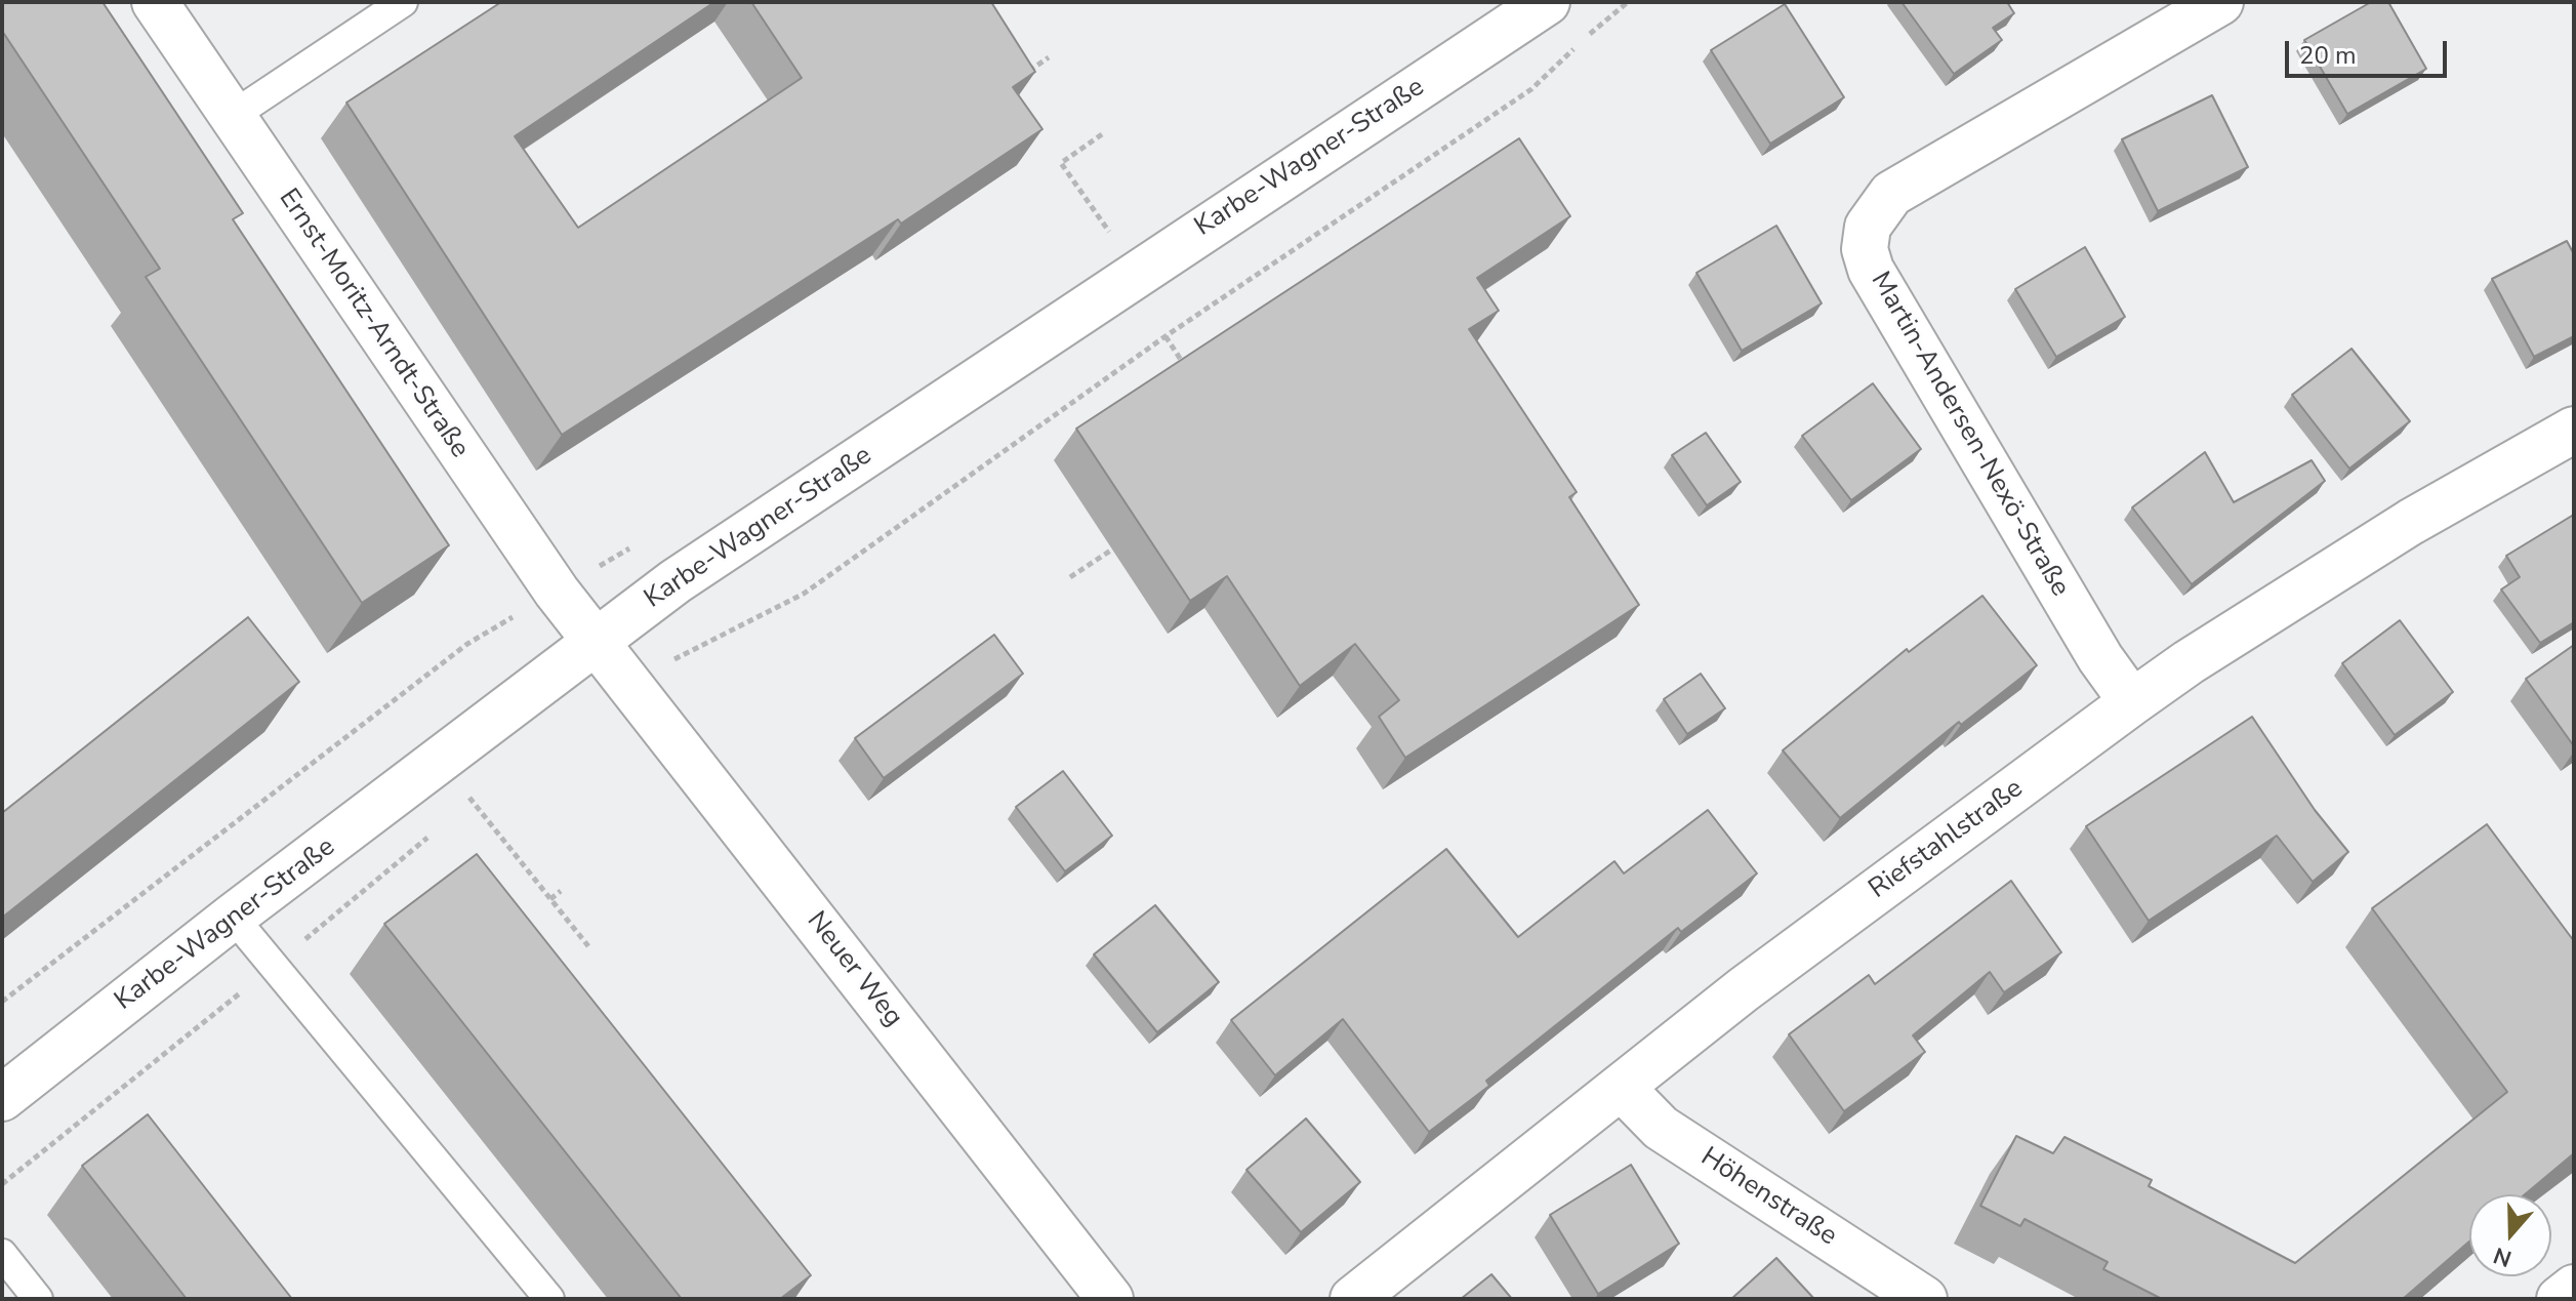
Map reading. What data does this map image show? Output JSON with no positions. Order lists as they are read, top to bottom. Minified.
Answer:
{"streets":{"street":["Karbe-Wagner-Straße","Ernst-Moritz-Arndt-Straße","Martin-Andersen-Nexö-Straße","Riefstahlstraße","Neuer Weg","Höhenstraße"]},"crossings":[["Karbe-Wagner-Straße","Ernst-Moritz-Arndt-Straße"],["Karbe-Wagner-Straße","Neuer Weg"],["Ernst-Moritz-Arndt-Straße","Neuer Weg"],["Martin-Andersen-Nexö-Straße","Riefstahlstraße"],["Riefstahlstraße","Höhenstraße"]],"scale_bar":"20 m","north":"bottom"}
